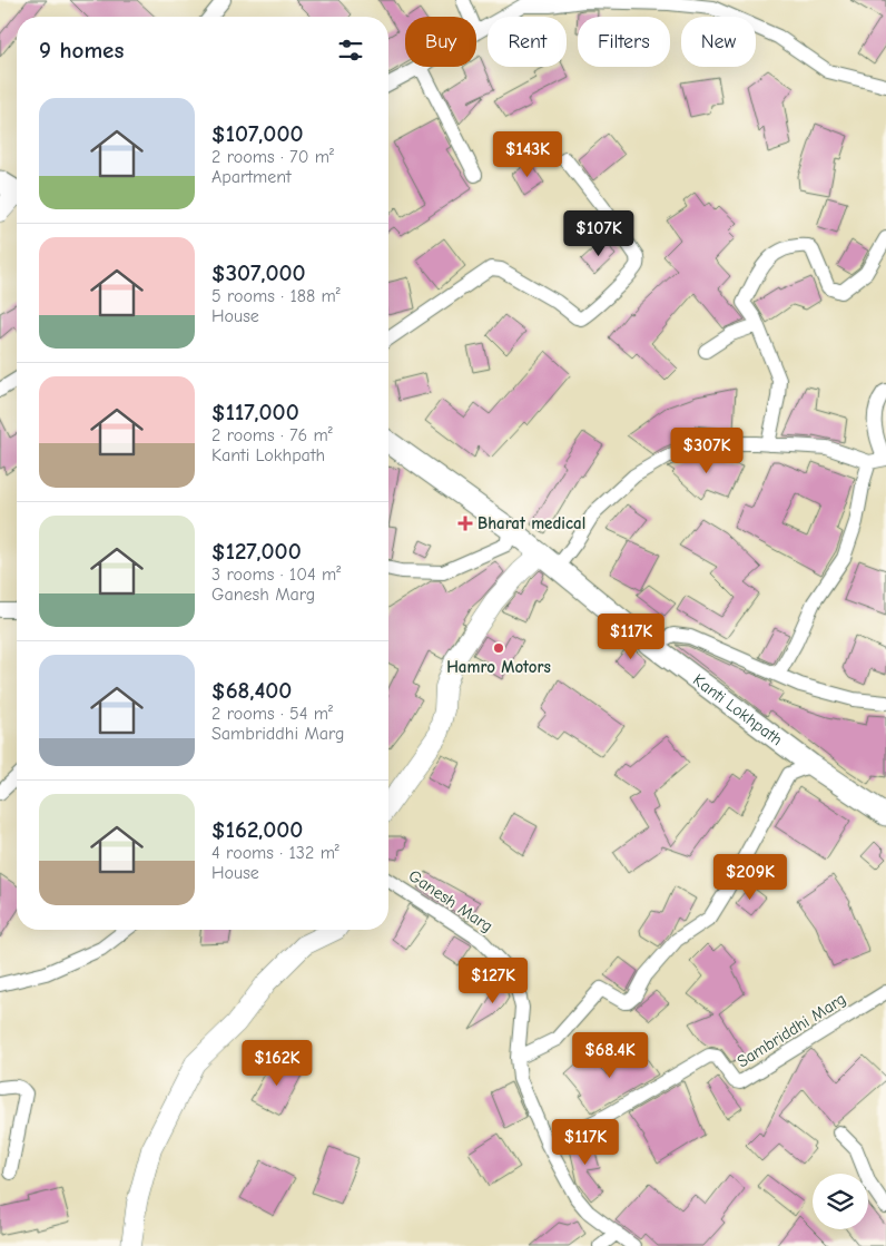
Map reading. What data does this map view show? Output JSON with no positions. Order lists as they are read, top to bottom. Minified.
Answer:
{"streets":{"main road":["Kanti Lokhpath"],"street":["Ganesh Marg","Sambriddhi Marg"]},"crossings":[["Ganesh Marg","Sambriddhi Marg"]],"places":{"health":["Bharat medical"],"other":["Hamro Motors"]},"page":{"chip":["Buy","Rent","Filters","New"],"heading":"9 homes","list":[{"name":"$107,000","note":"2 rooms · 70 m² · Apartment"},{"name":"$307,000","note":"5 rooms · 188 m² · House"},{"name":"$117,000","note":"2 rooms · 76 m² · Kanti Lokhpath"},{"name":"$127,000","note":"3 rooms · 104 m² · Ganesh Marg"},{"name":"$68,400","note":"2 rooms · 54 m² · Sambriddhi Marg"},{"name":"$162,000","note":"4 rooms · 132 m² · House"}],"price":["$143K","$107K","$307K","$117K","$209K","$127K","$68.4K","$162K","$117K"]}}
